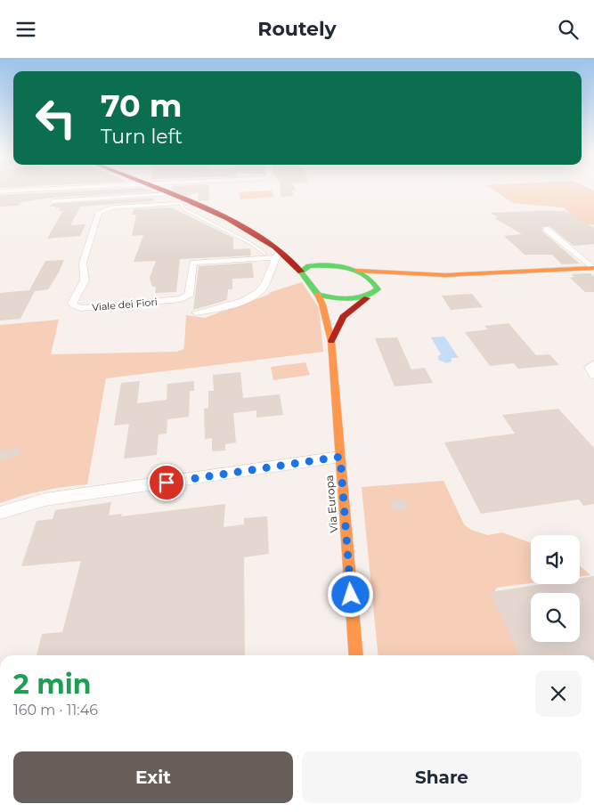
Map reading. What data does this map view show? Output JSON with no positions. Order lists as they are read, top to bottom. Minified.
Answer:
{"streets":{"street":["Viale dei Fiori","Via Europa"]},"page":{"header":"Routely","turn":["70 m","Turn left"],"heading":["2 min","160 m · 11:46"],"buttons":["Exit","Share"]}}
